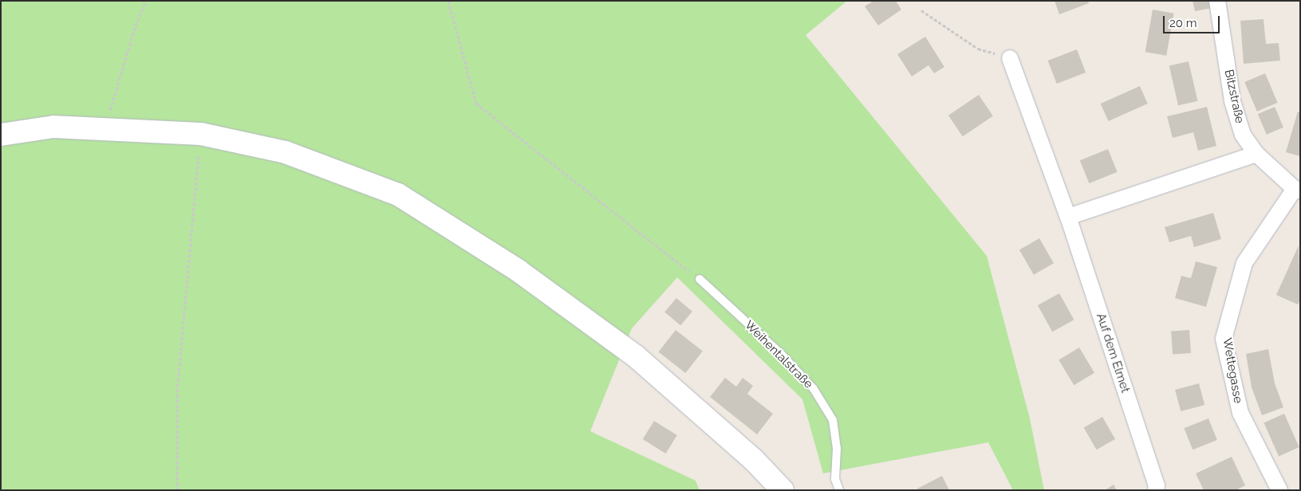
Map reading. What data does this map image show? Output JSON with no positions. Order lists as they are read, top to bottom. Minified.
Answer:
{"streets":{"street":["Bitzstraße","Auf dem Elmet","Wettegasse"],"lane":["Weihentalstraße"]},"crossings":[["Bitzstraße","Wettegasse"]],"scale_bar":"20 m"}
